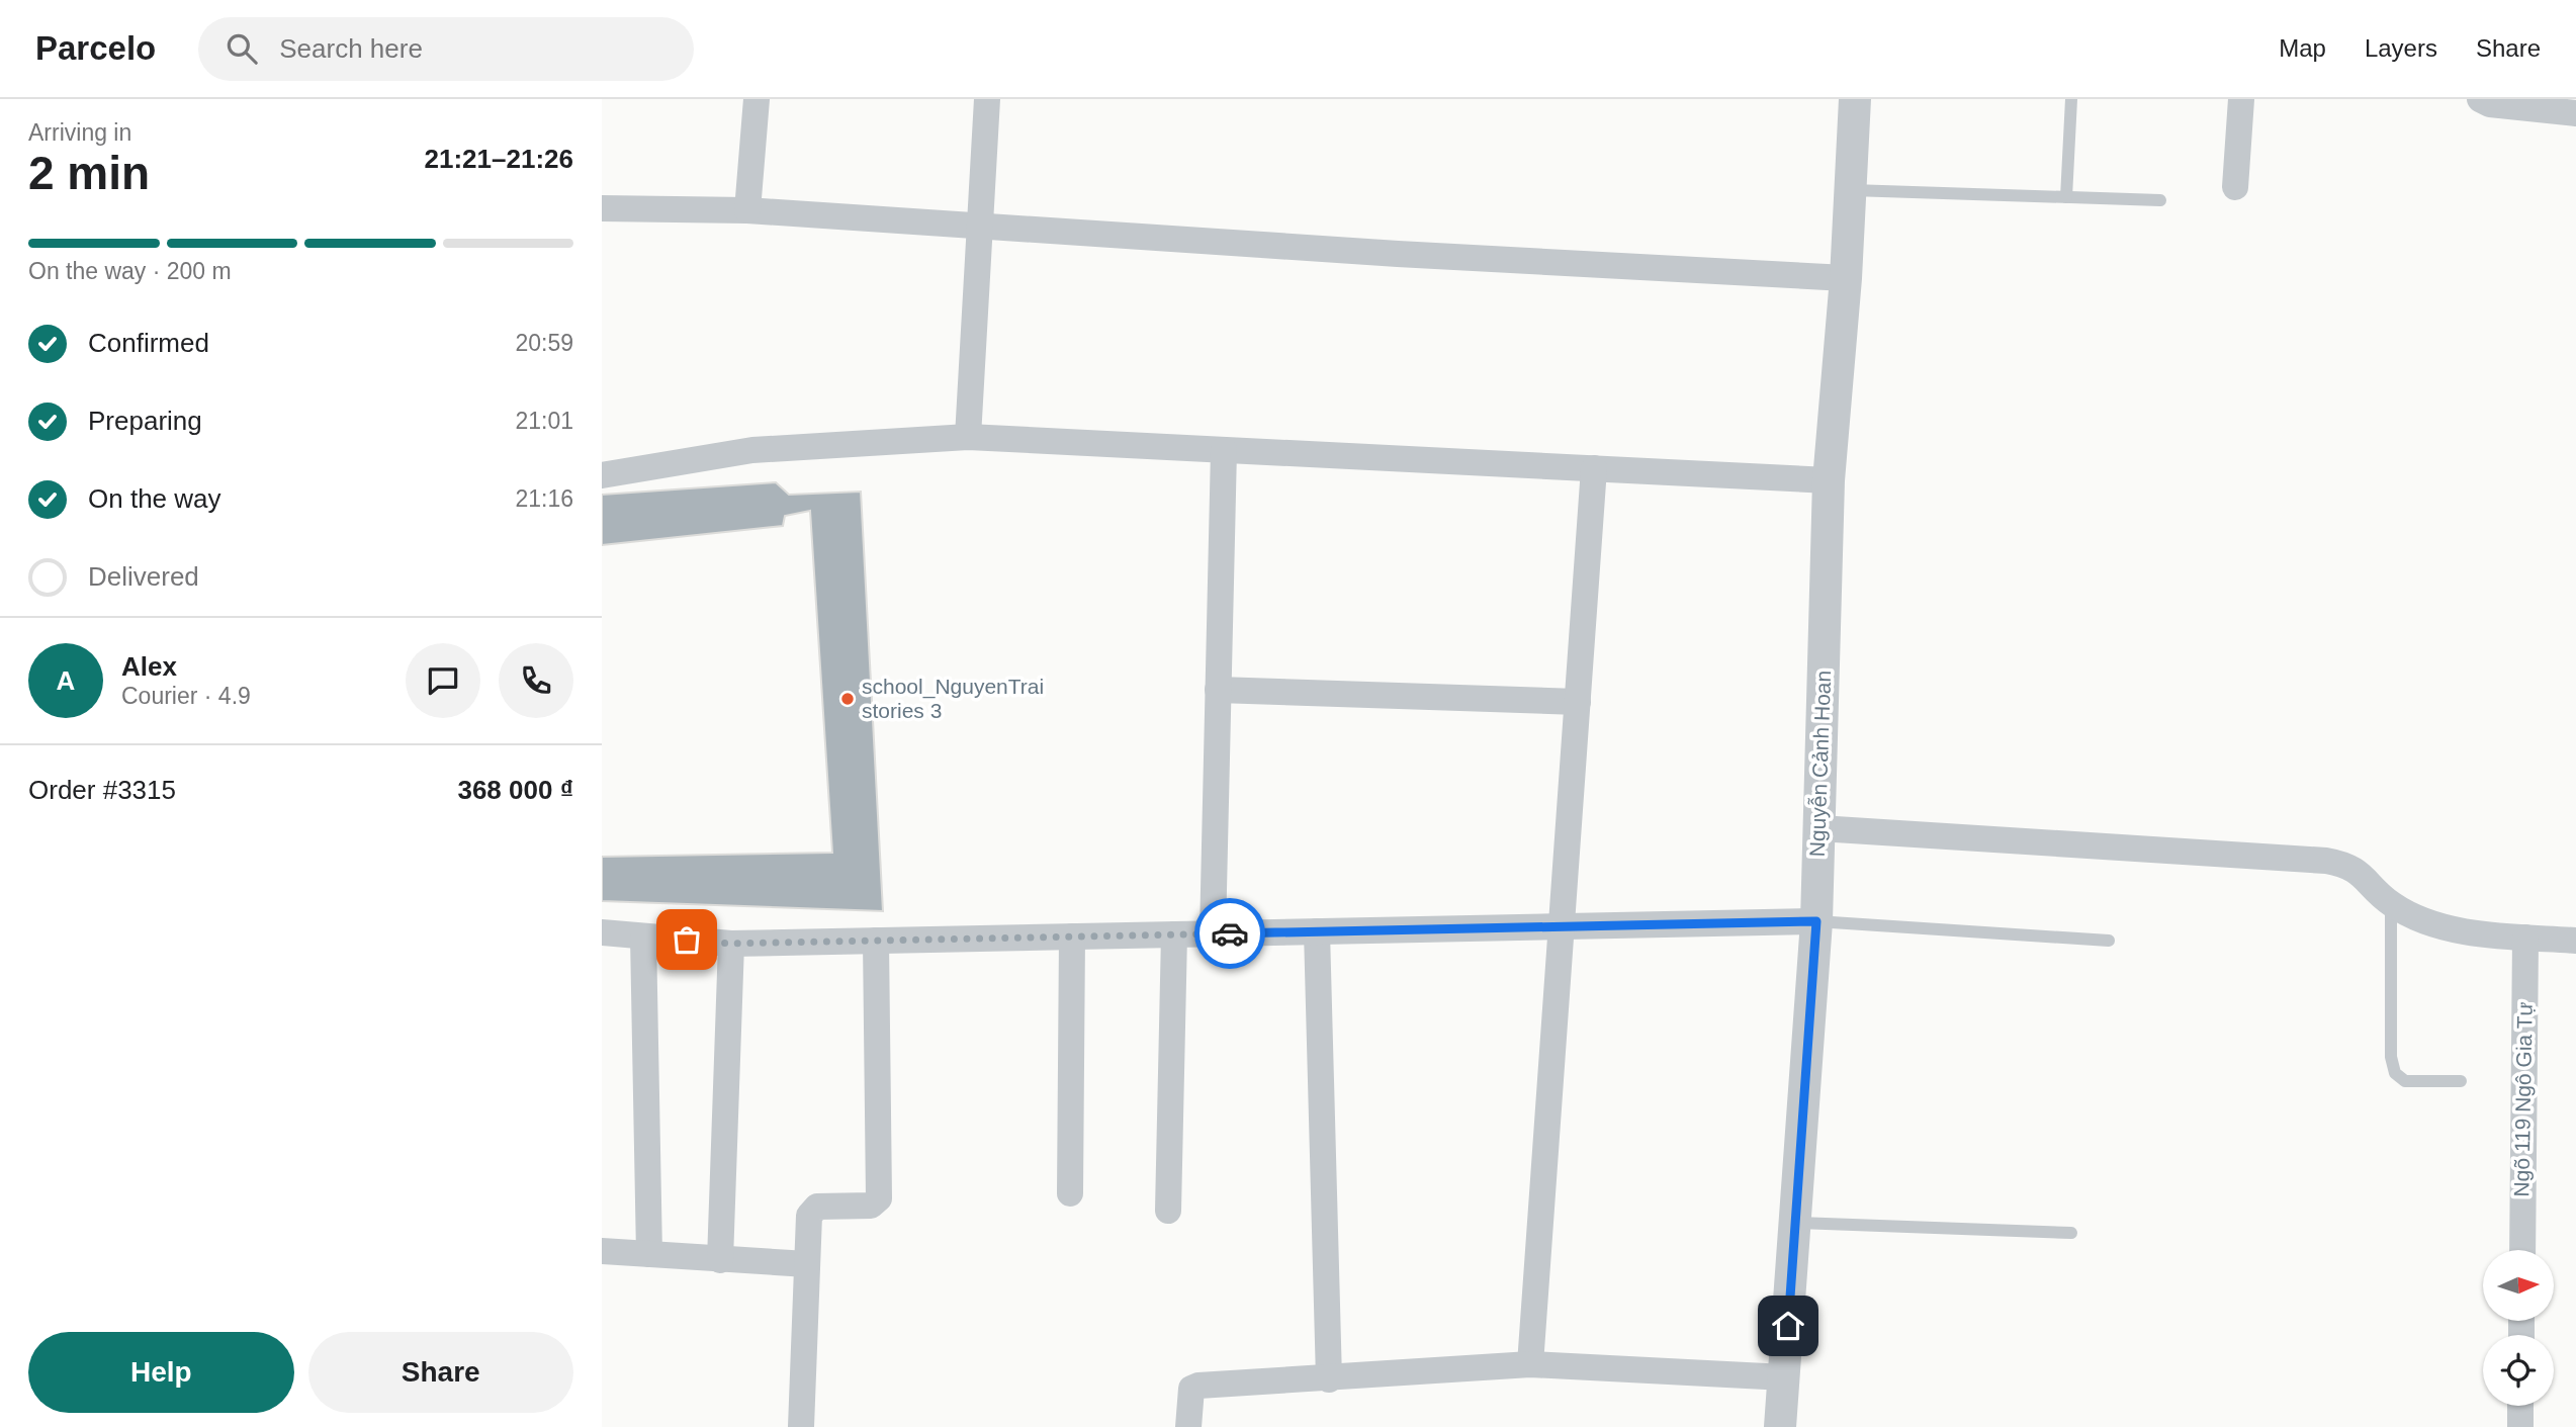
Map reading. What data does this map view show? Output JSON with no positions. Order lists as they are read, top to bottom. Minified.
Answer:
{"streets":{"street":["Nguyễn Cảnh Hoan","Ngõ 119 Ngô Gia Tự"]},"places":["school_NguyenTrai stories 3"],"north":"right","page":{"header":"Parcelo","search":"Search here","nav":["Map","Layers","Share"],"heading":["2 min","Arriving in","21:21–21:26"],"panel":["Alex","Courier · 4.9","Order #3315","368 000 ₫"],"bar":"On the way · 200 m","list":[["Confirmed","20:59"],["Preparing","21:01"],["On the way","21:16"],"Delivered"],"round":"A","buttons":["Help","Share"]}}
